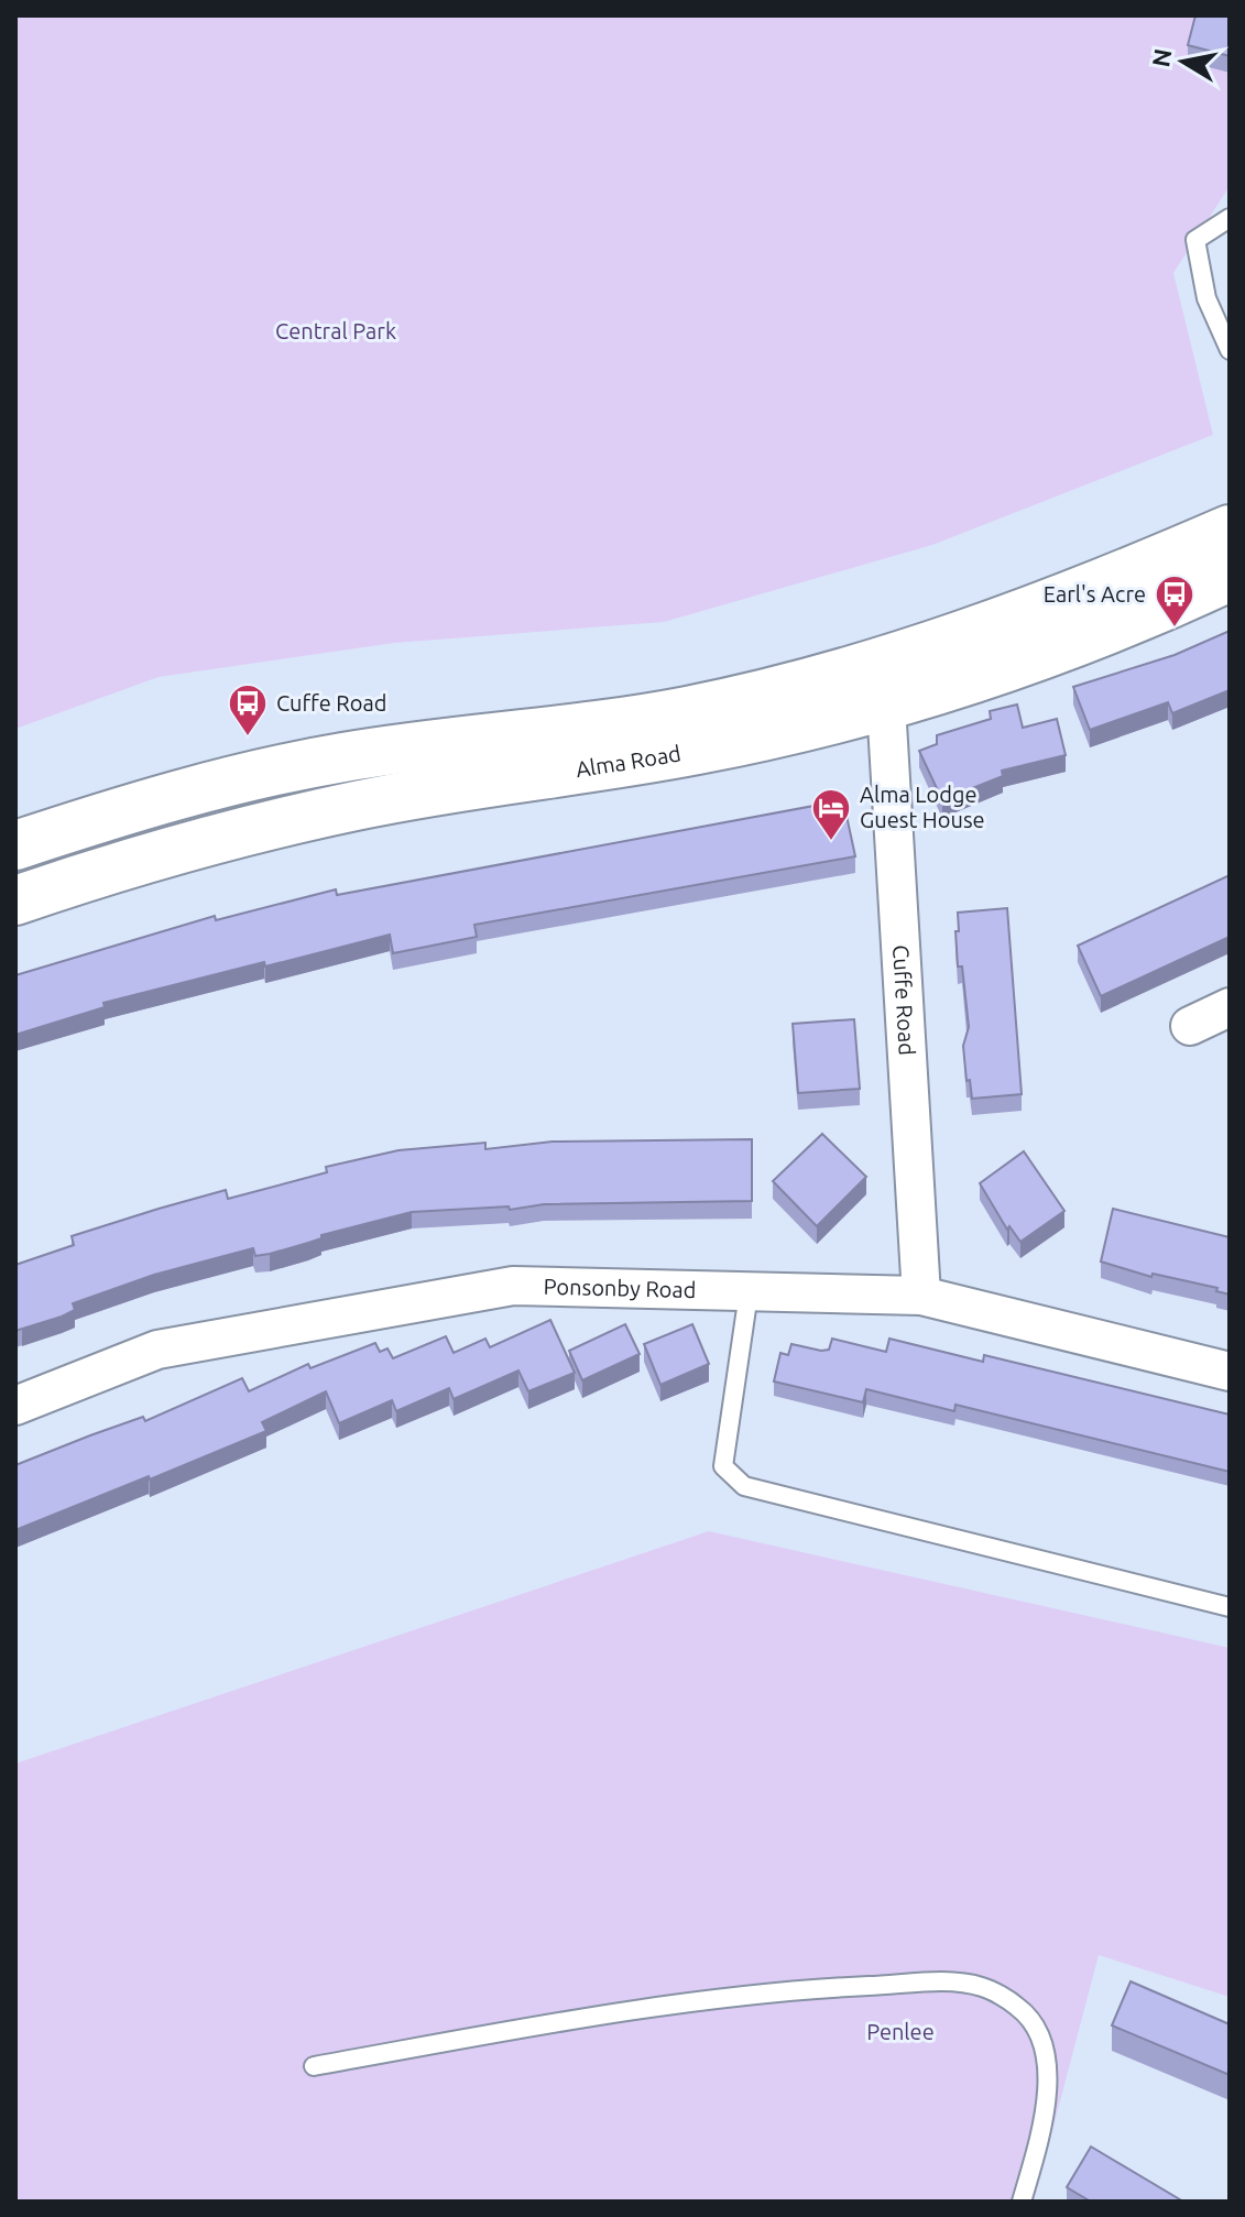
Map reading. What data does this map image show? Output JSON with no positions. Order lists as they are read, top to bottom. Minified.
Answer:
{"streets":{"main road":["Alma Road"],"street":["Cuffe Road","Ponsonby Road"]},"crossings":[["Alma Road","Cuffe Road"],["Cuffe Road","Ponsonby Road"]],"parks":["Central Park","Penlee"],"places":{"bus stop":["Earl's Acre","Cuffe Road"],"hotel":["Alma Lodge Guest House"]},"north":"left"}
